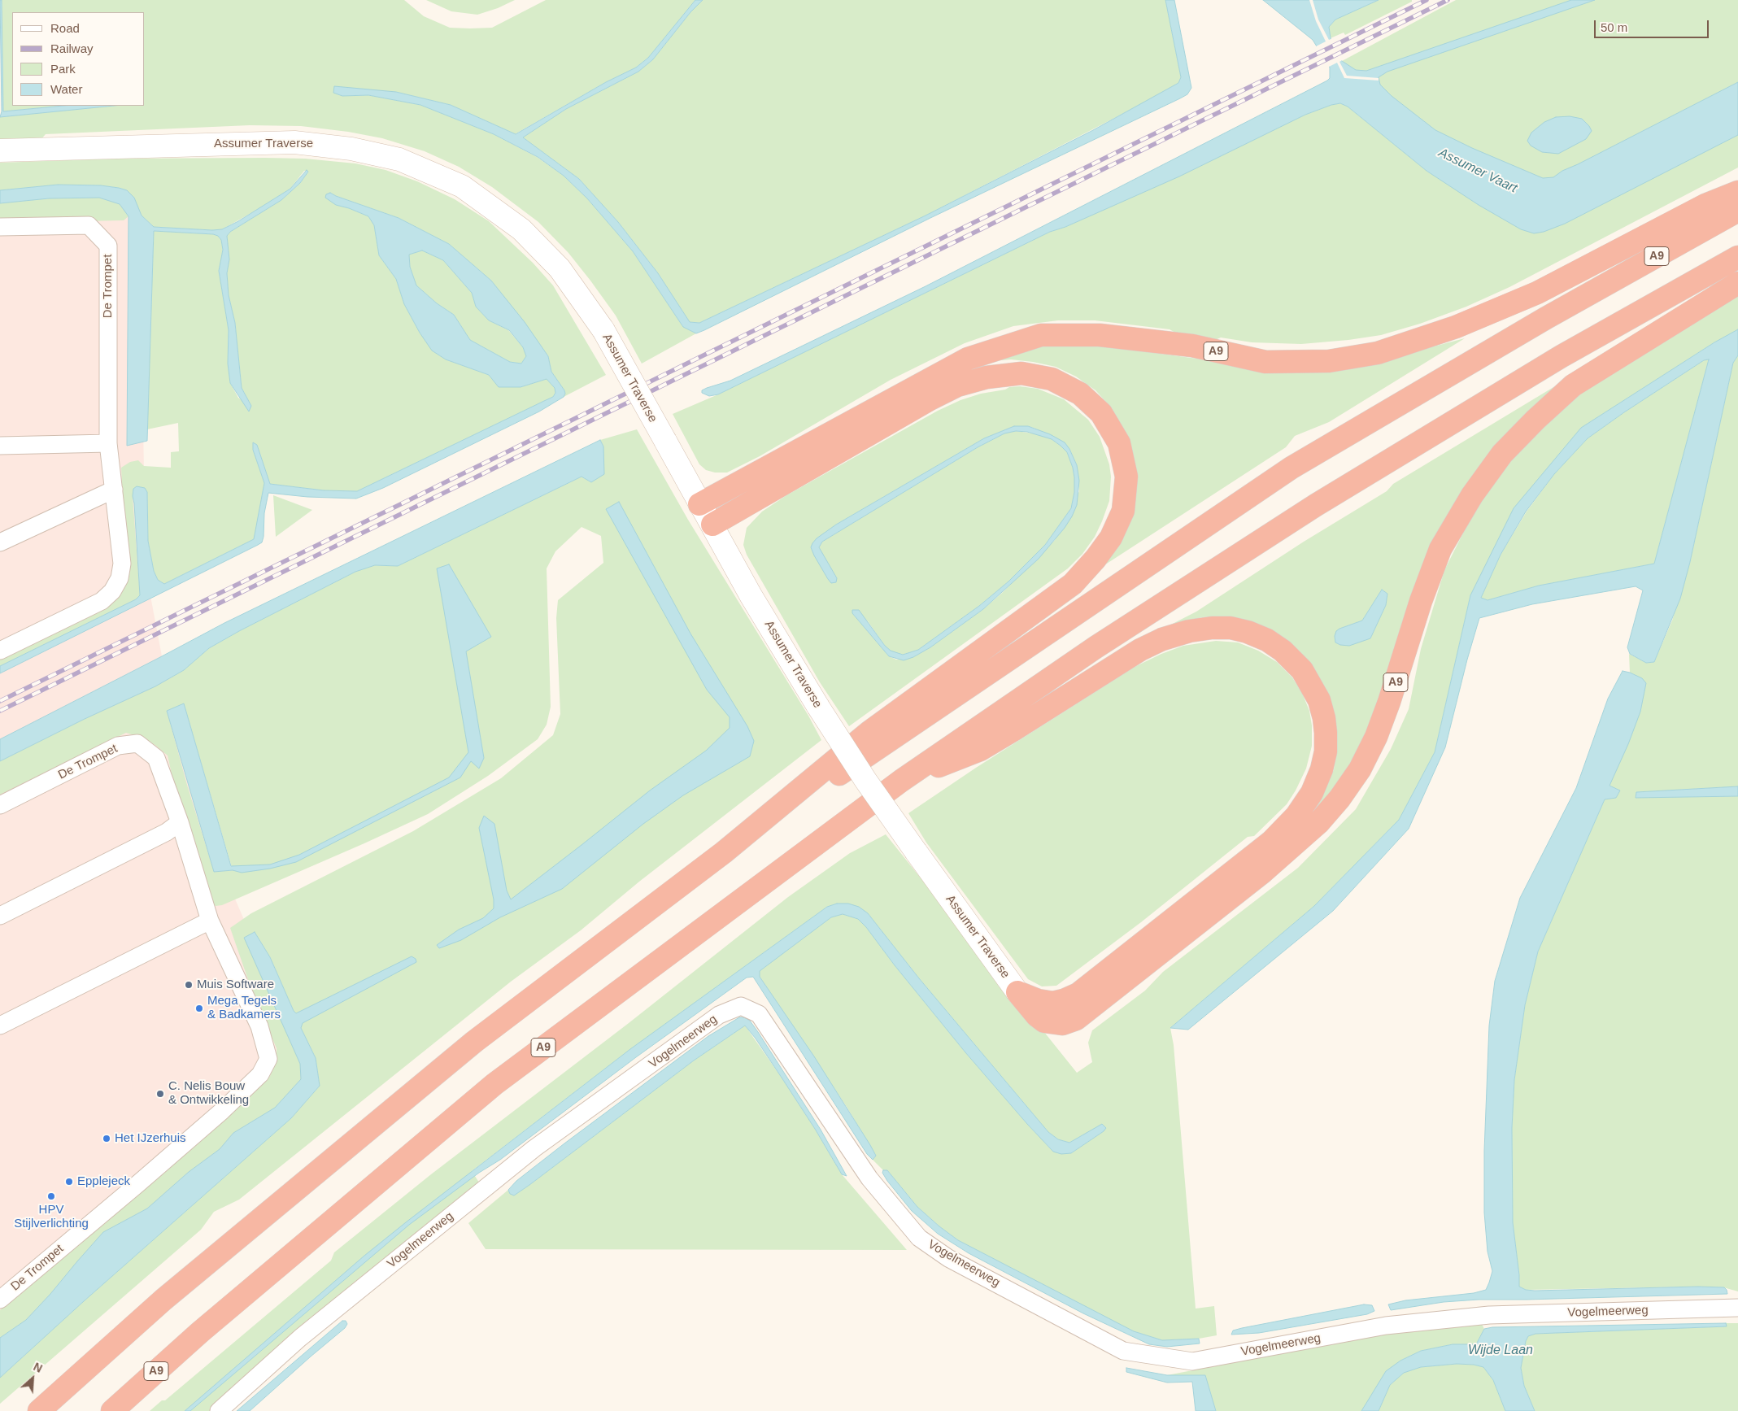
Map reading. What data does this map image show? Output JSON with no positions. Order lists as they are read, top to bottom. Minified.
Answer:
{"streets":{"highway":["A9"],"main road":["Assumer Traverse"],"street":["De Trompet","Vogelmeerweg"]},"crossings":[["Assumer Traverse","A9"]],"water":["Assumer Vaart","Wijde Laan"],"places":["Muis Software","Mega Tegels & Badkamers","C. Nelis Bouw & Ontwikkeling","Het IJzerhuis","Epplejeck","HPV Stijlverlichting"],"legend":["Road","Railway","Park","Water"],"scale_bar":"50 m","north":"top right"}
